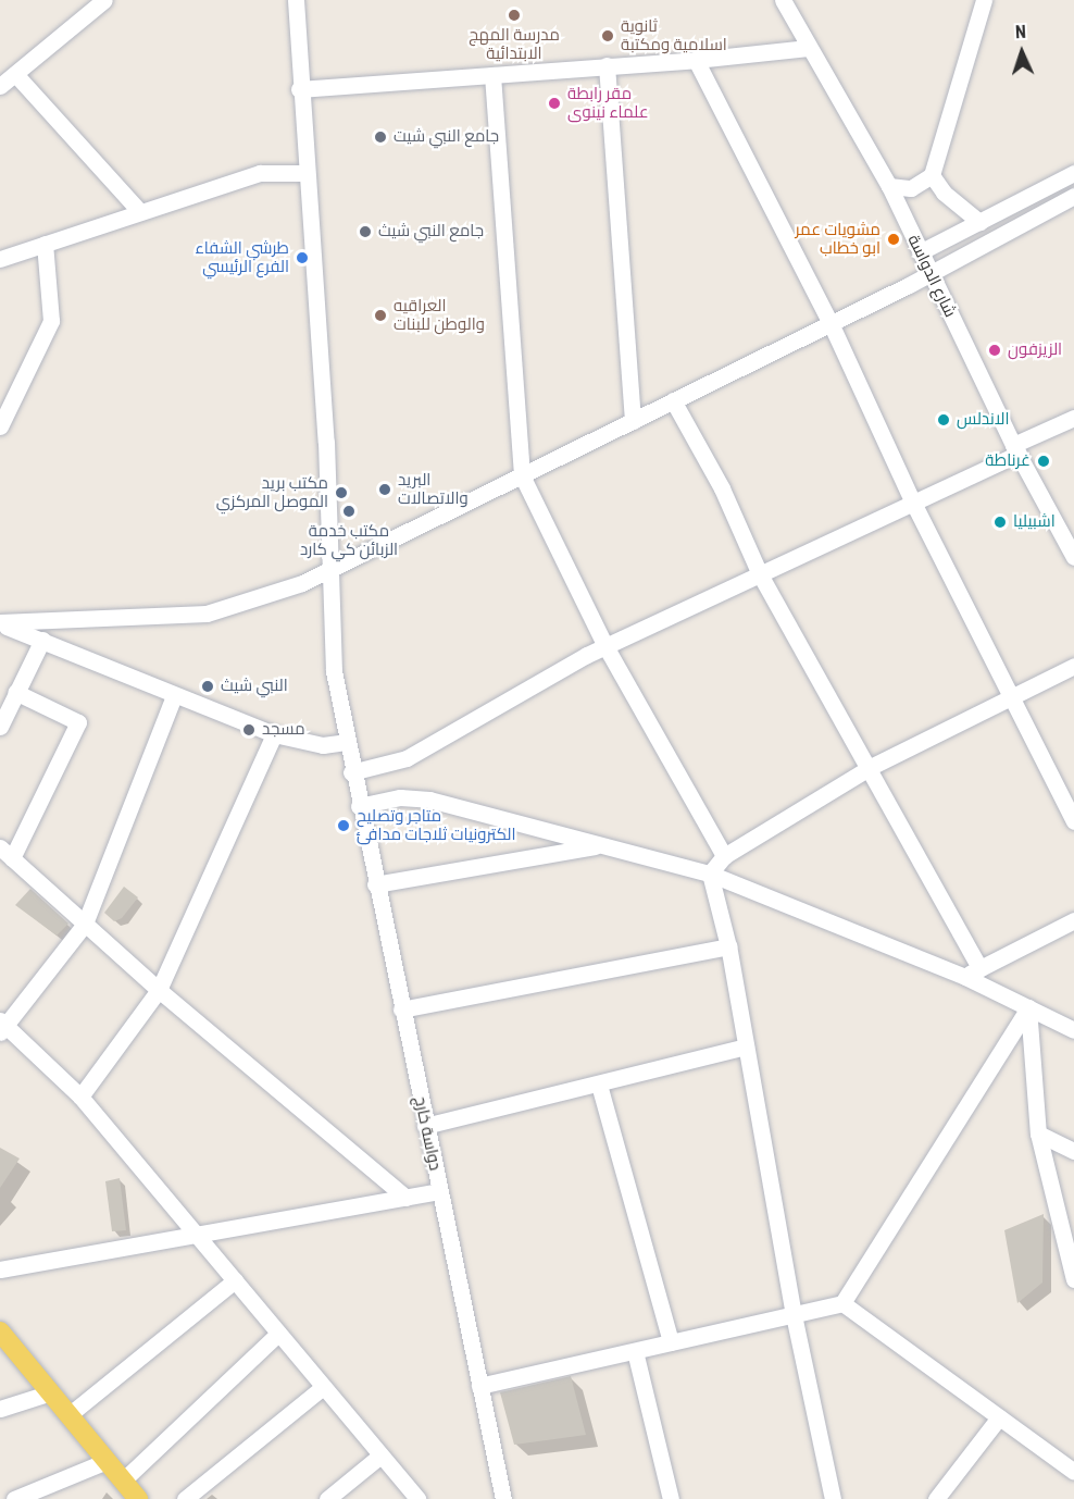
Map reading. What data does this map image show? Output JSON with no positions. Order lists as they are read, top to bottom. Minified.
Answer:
{"streets":{"street":["شارع الدواسة","دواسة خارج"]},"places":["مدرسة المهج الابتدائية","ثانوية اسلامية ومكتبة","مقر رابطة علماء نينوى","جامع النبي شيت","جامع النبي شيث","مشويات عمر ابو خطاب","طرشي الشفاء الفرع الرئيسي","العراقيه والوطن للبنات","الزيزفون","الاندلس","غرناطة","البريد والاتصالات","مكتب بريد الموصل المركزي","مكتب خدمة الزبائن كي كارد","اشبيليا","النبي شيث","مسجد","متاجر وتصليح الكترونيات ثلاجات مدافئ"],"north":"top"}
